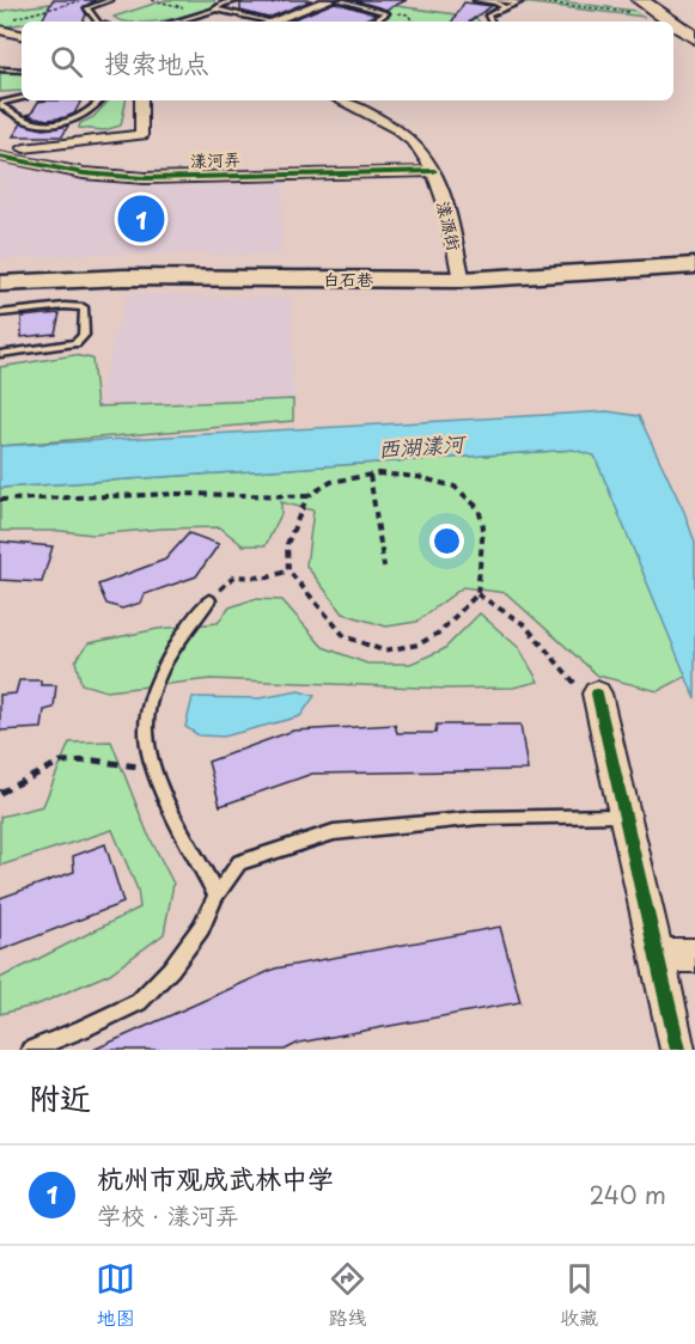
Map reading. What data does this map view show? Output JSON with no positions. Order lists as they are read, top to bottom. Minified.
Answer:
{"streets":{"main road":["白石巷"],"street":["漾河弄","漾源街"]},"crossings":[["漾河弄","漾源街"],["漾源街","白石巷"]],"water":["西湖漾河"],"page":{"search":"搜索地点","pins":"1","heading":"附近","list":[{"mark":"1","name":"杭州市观成武林中学","note":"学校 · 漾河弄","value":"240 m"}],"nav":["地图","路线","收藏"]}}
